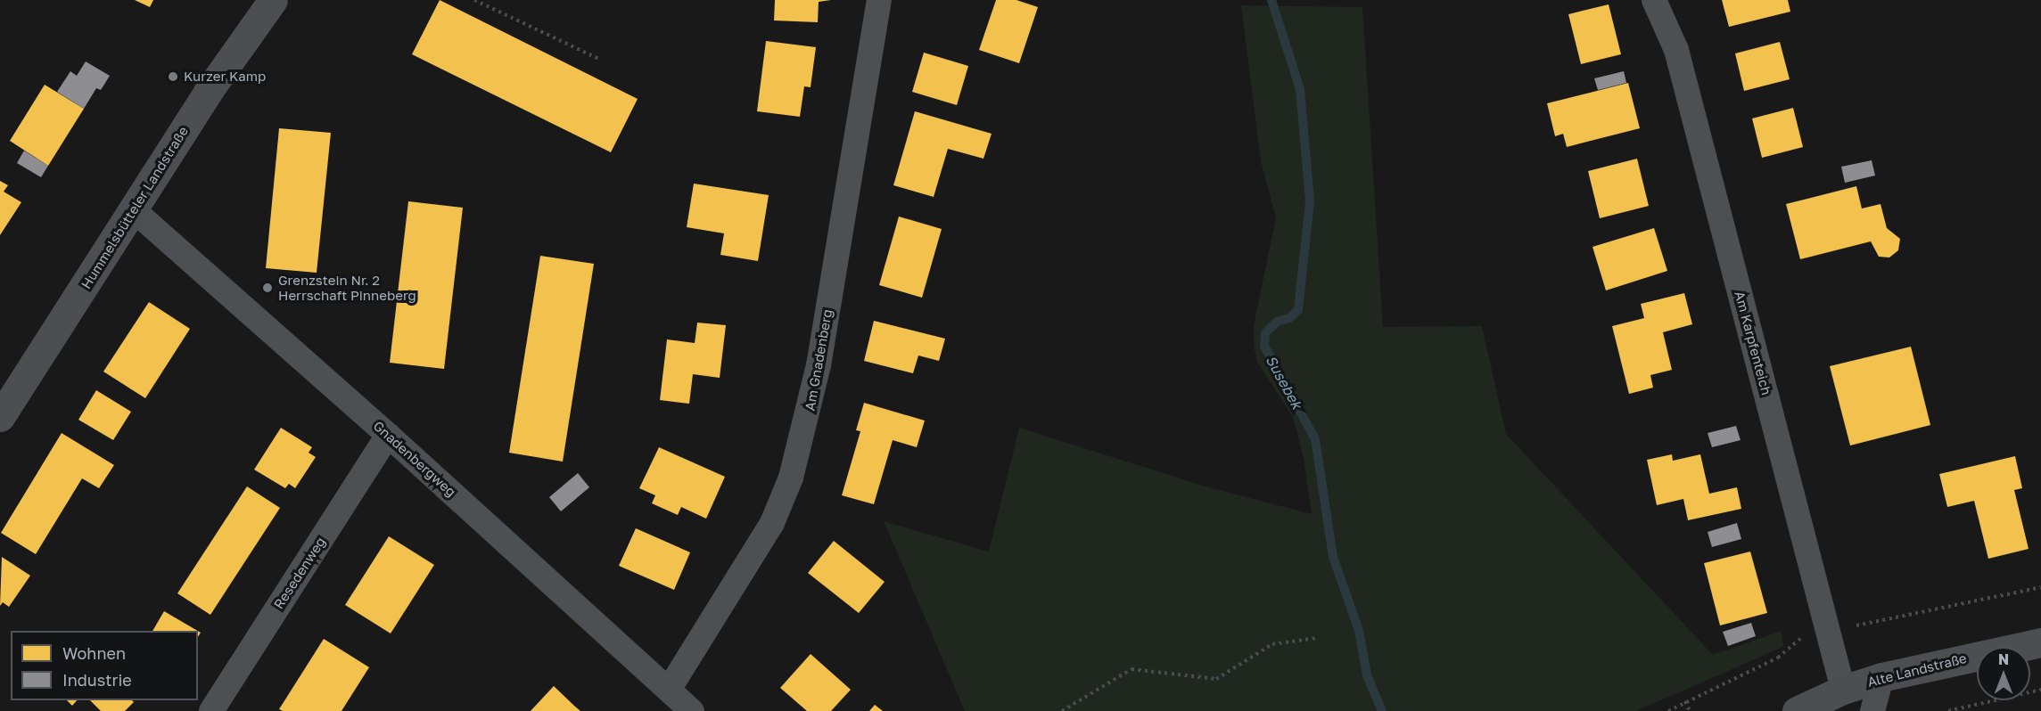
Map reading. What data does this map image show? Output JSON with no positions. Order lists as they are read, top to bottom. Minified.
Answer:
{"streets":{"main road":["Hummelsbütteler Landstraße","Alte Landstraße"],"street":["Am Karpfenteich","Am Gnadenberg","Gnadenbergweg","Resedenweg"]},"crossings":[["Hummelsbütteler Landstraße","Gnadenbergweg"],["Am Karpfenteich","Alte Landstraße"],["Am Gnadenberg","Gnadenbergweg"],["Gnadenbergweg","Resedenweg"]],"water":["Susebek"],"places":["Kurzer Kamp","Grenzstein Nr. 2 Herrschaft Pinneberg"],"legend":["Wohnen","Industrie"],"north":"top"}
